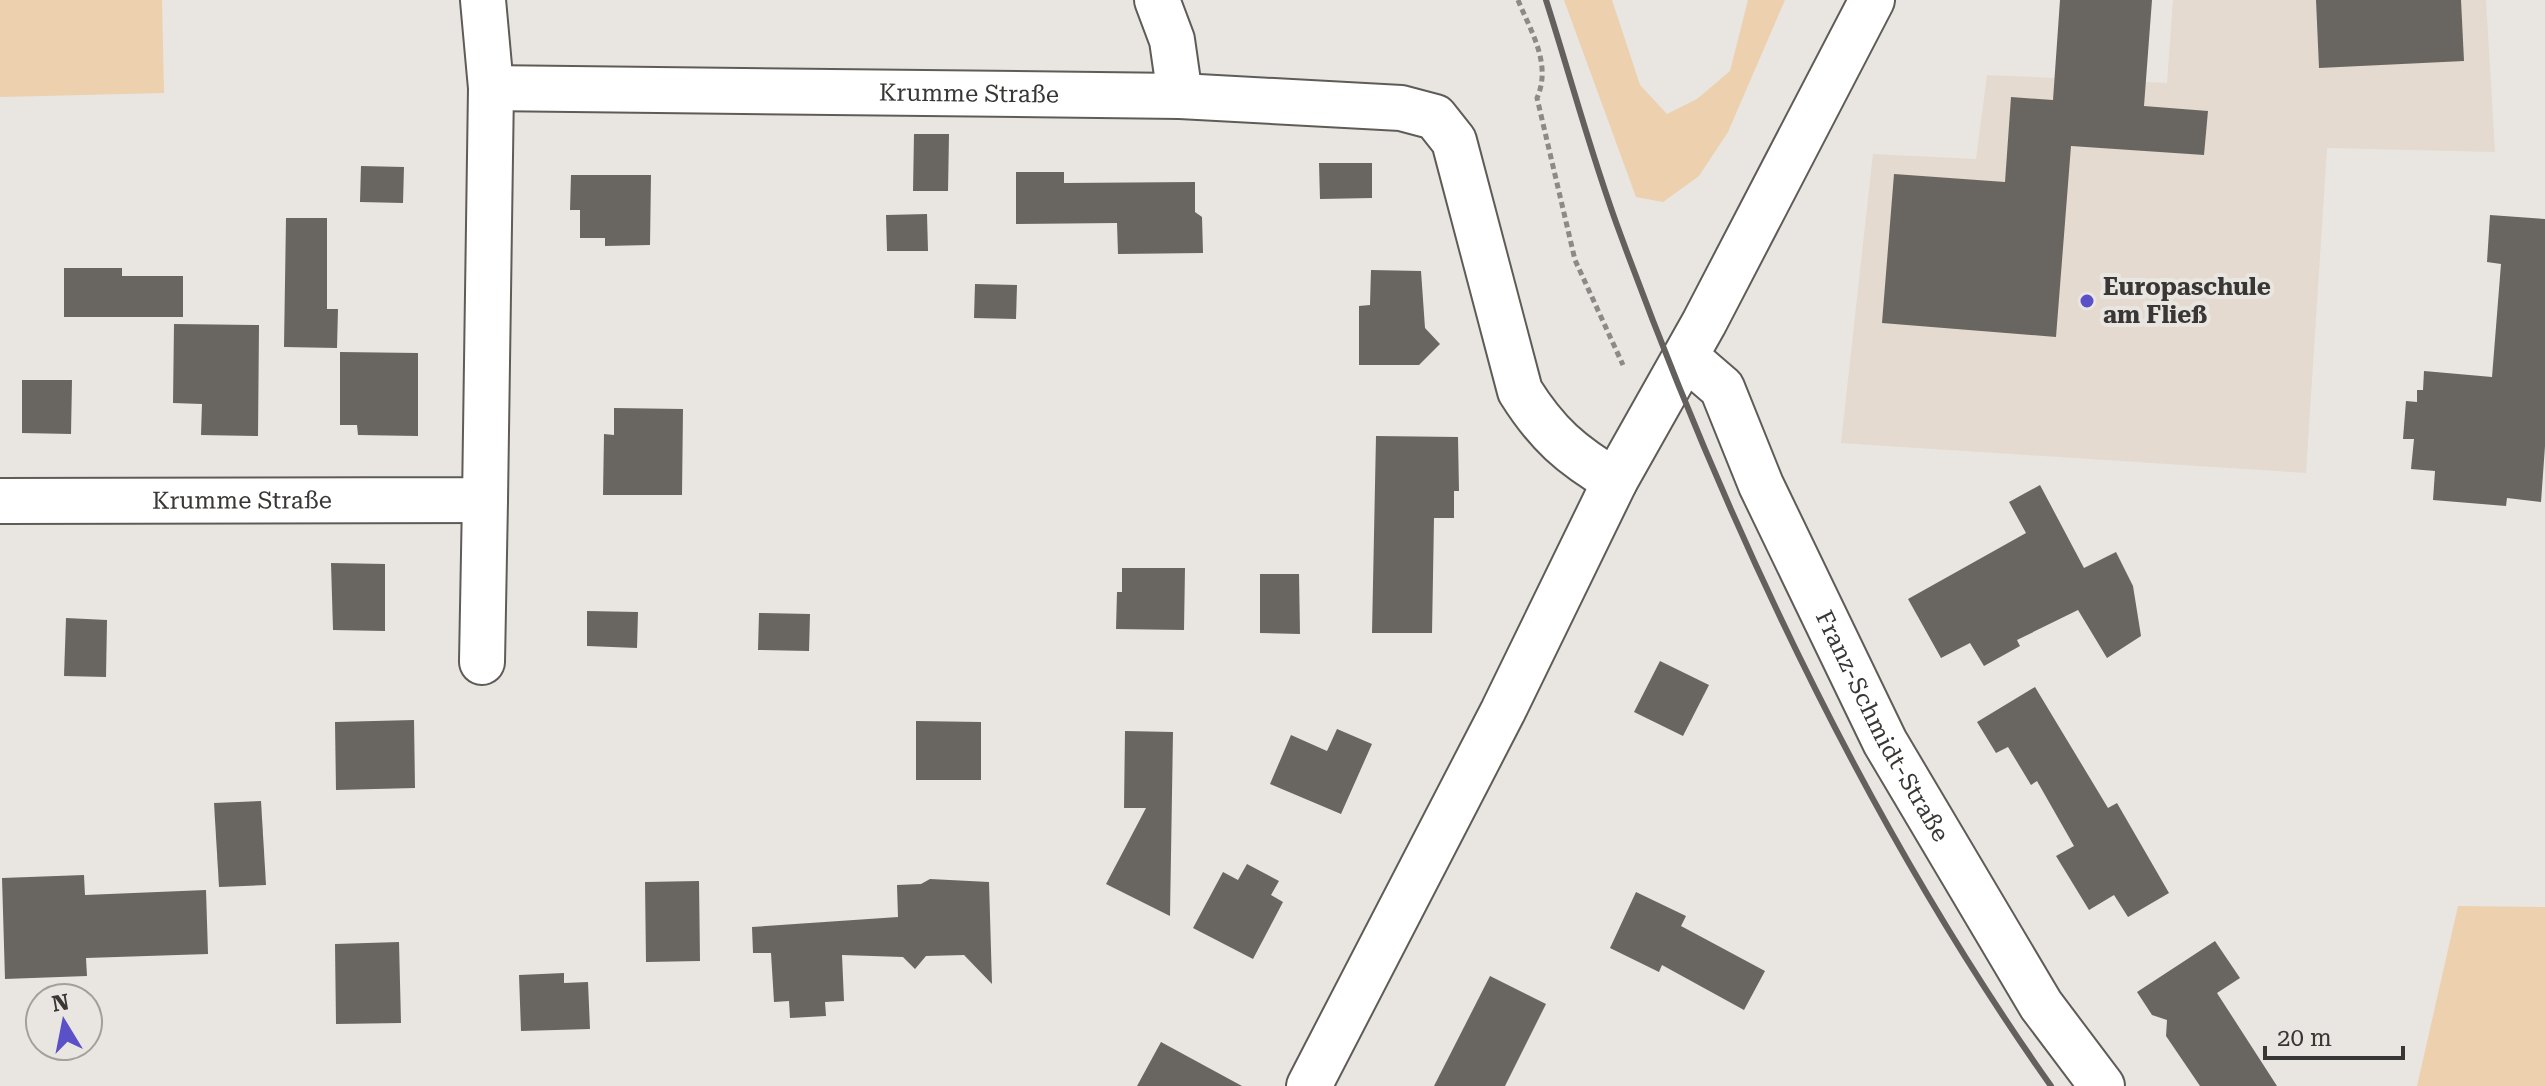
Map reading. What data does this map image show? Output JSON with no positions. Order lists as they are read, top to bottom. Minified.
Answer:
{"streets":{"street":["Krumme Straße","Franz-Schmidt-Straße"]},"places":["Europaschule am Fließ"],"scale_bar":"20 m","north":"top"}
